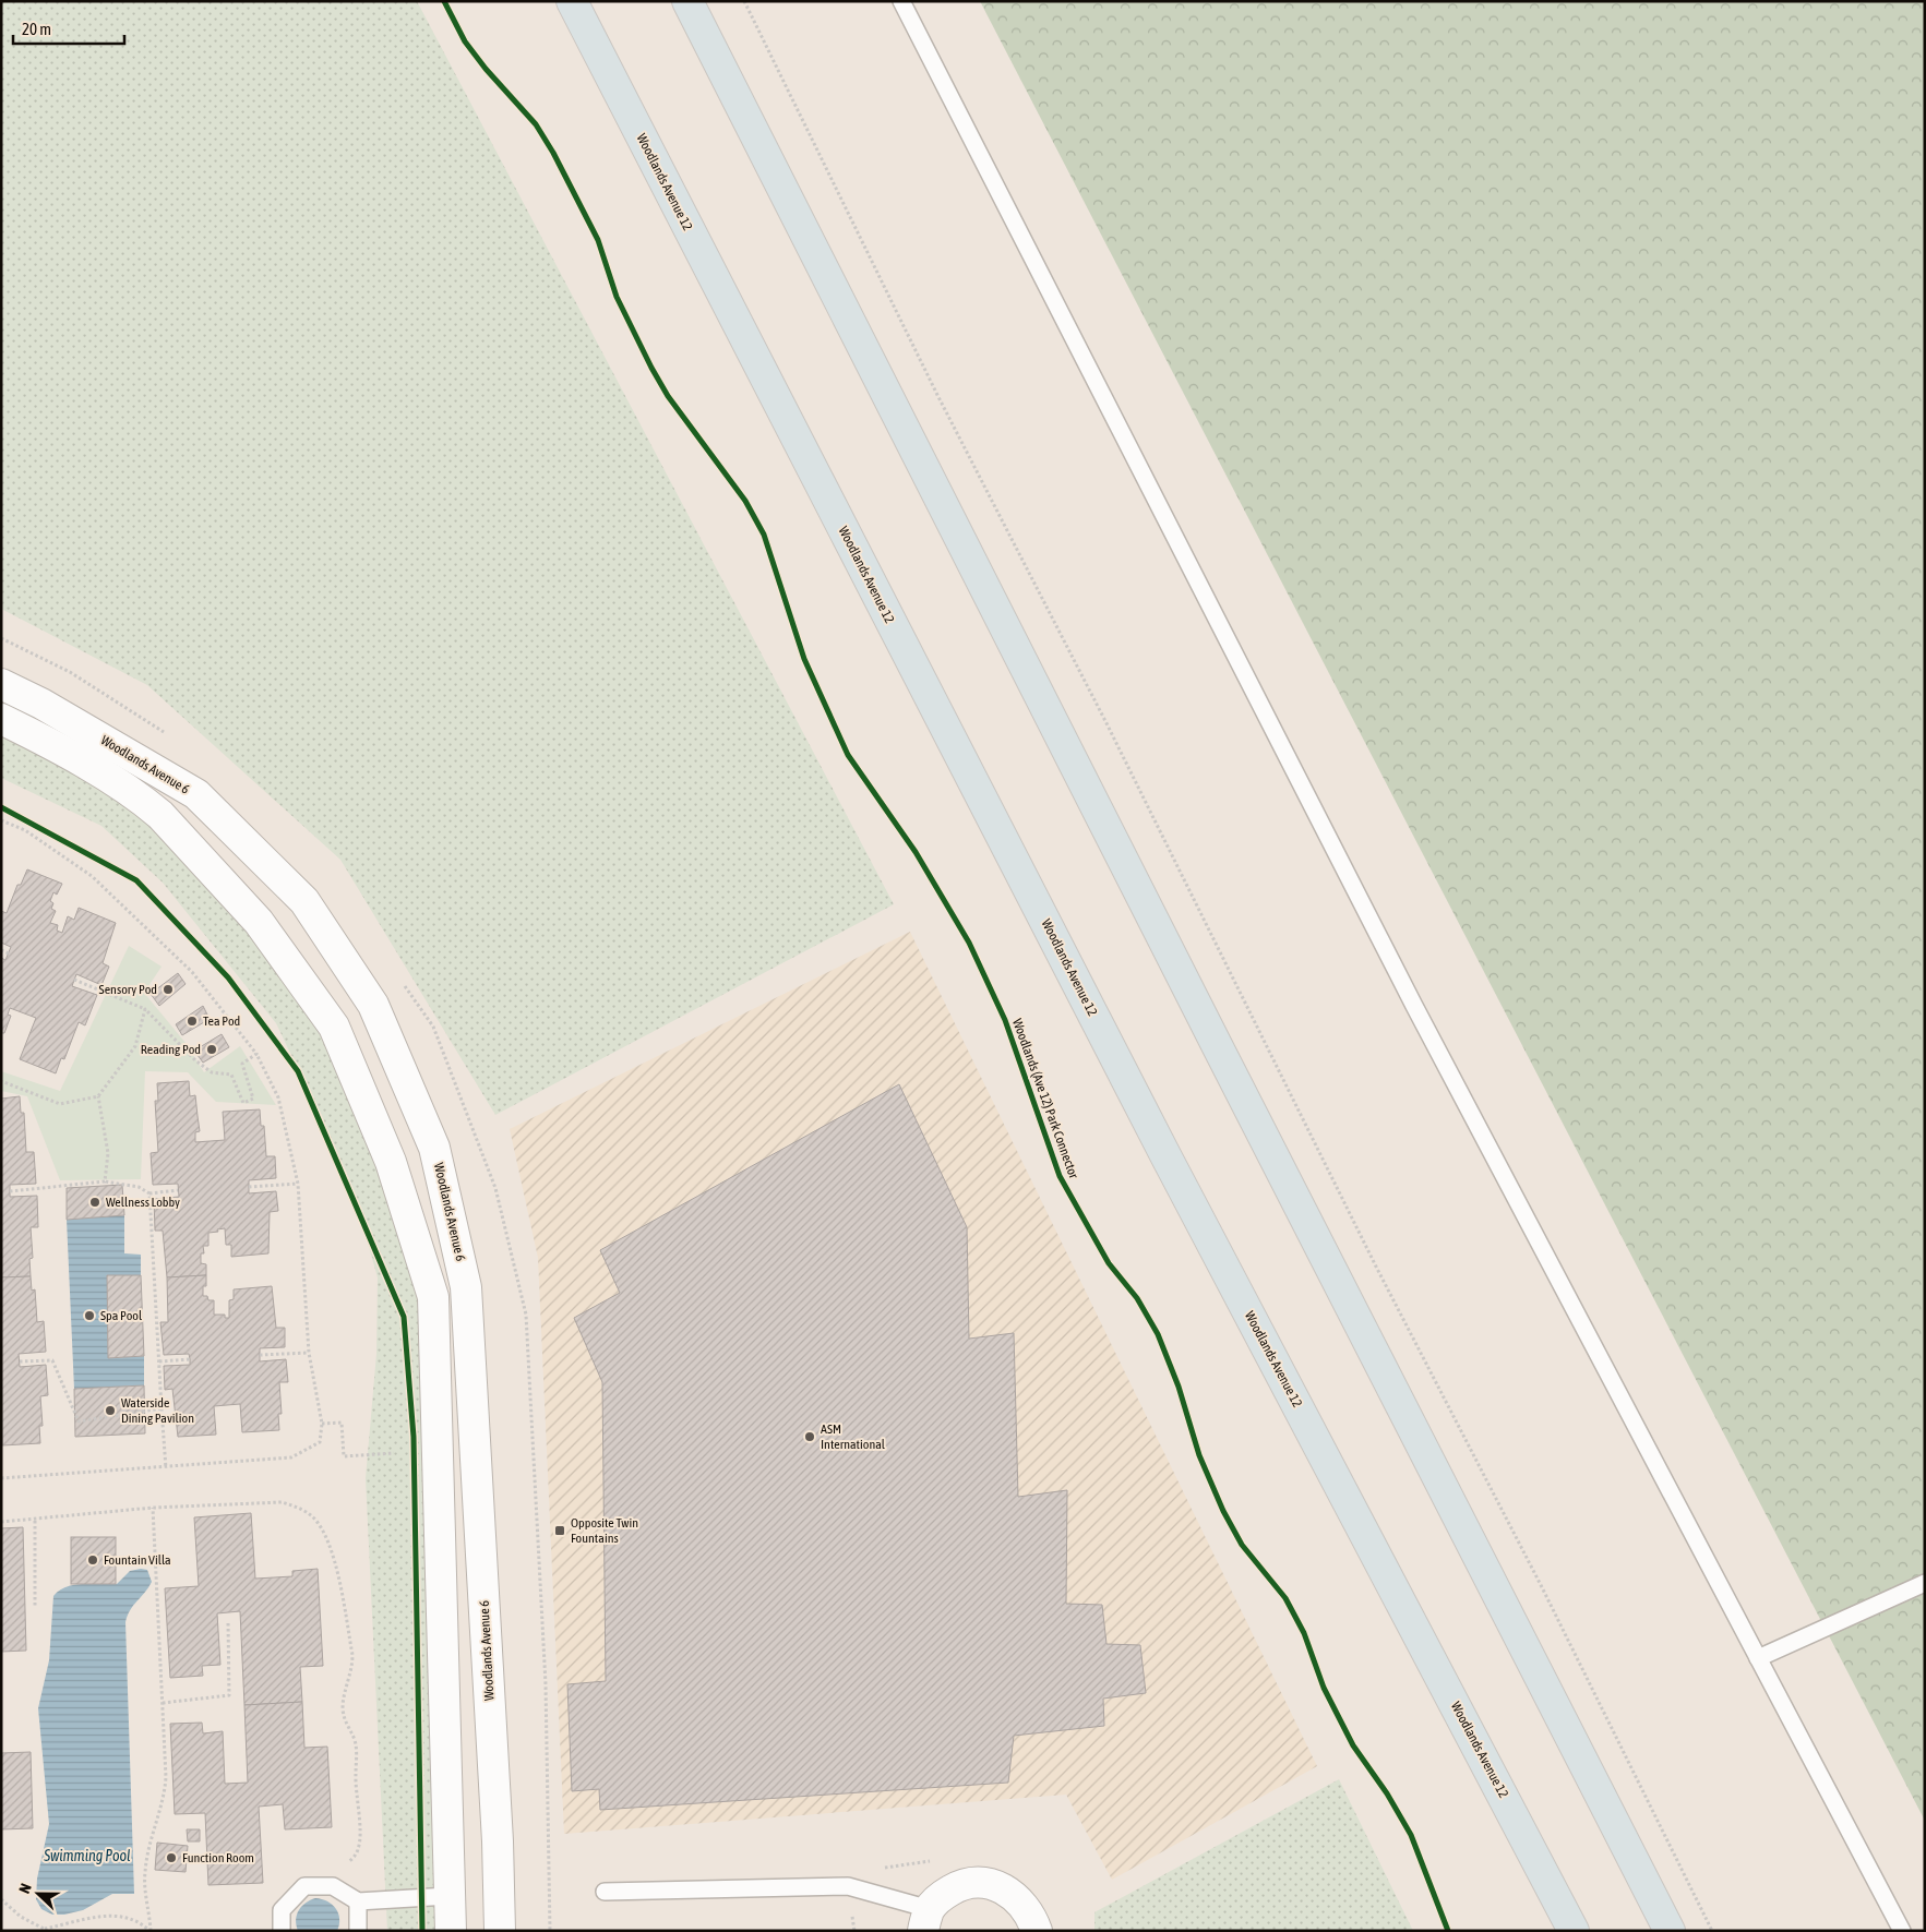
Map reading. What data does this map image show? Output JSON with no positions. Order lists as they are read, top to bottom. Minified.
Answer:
{"streets":{"main road":["Woodlands Avenue 12"],"street":["Woodlands Avenue 6"],"cycle path":["Woodlands (Ave 12) Park Connector"]},"water":["Swimming Pool"],"places":{"other":["Sensory Pod","Tea Pod","Reading Pod","Wellness Lobby","Spa Pool","Waterside Dining Pavilion","ASM International","Fountain Villa","Function Room"],"transit":["Opposite Twin Fountains"]},"scale_bar":"20 m","north":"left"}
